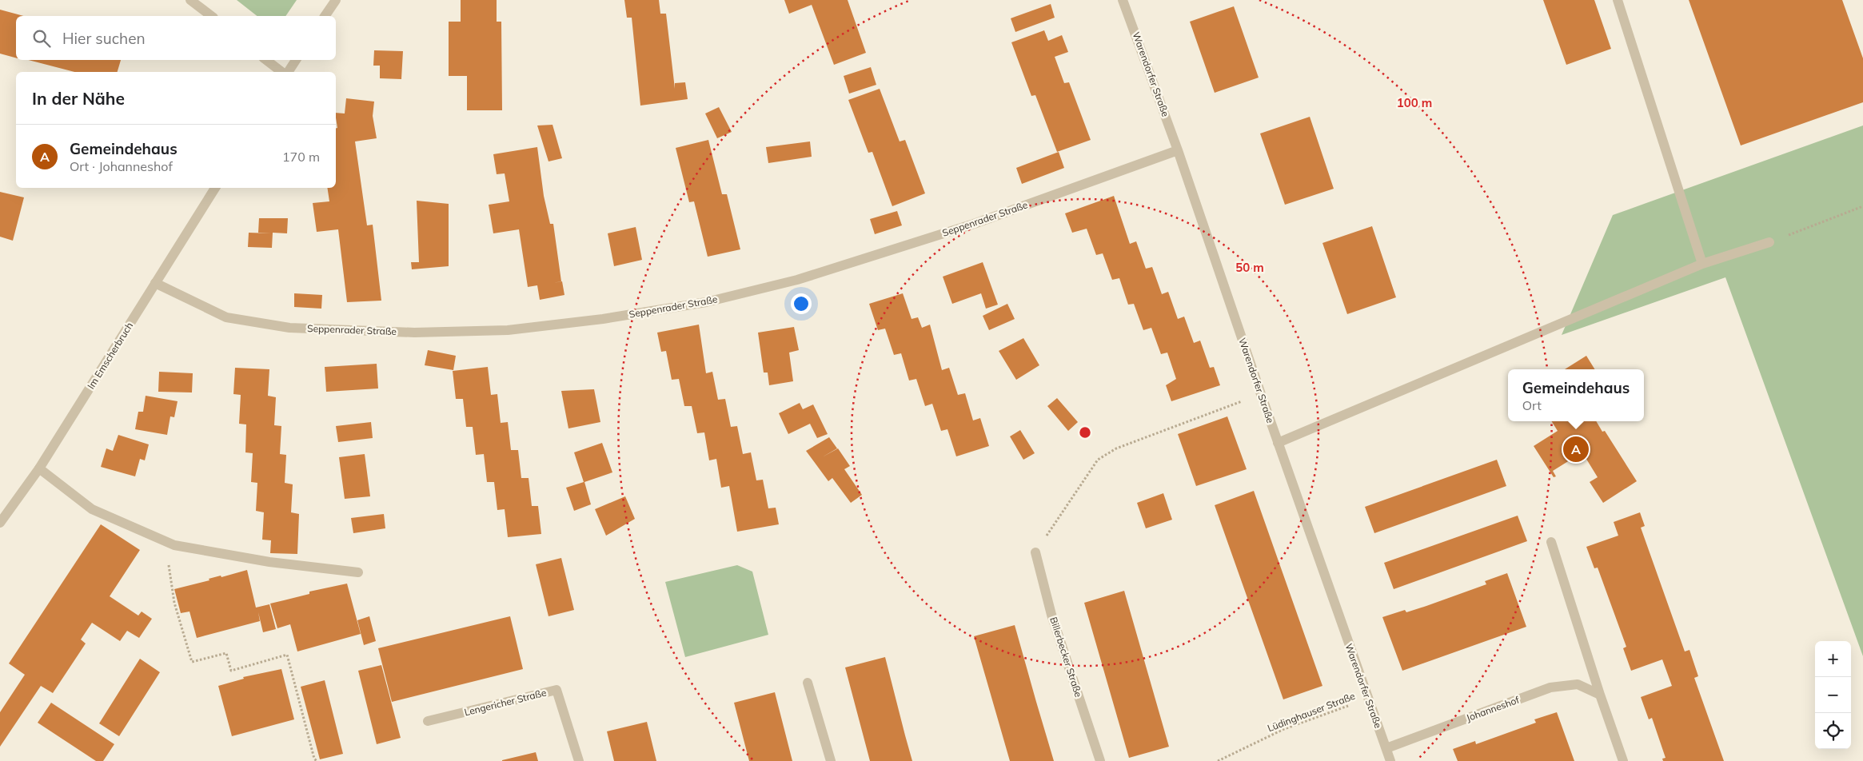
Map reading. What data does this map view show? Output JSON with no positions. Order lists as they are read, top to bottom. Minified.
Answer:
{"streets":{"street":["Warendorfer Straße","Seppenrader Straße","Im Emscherbruch","Billerbecker Straße","Lengericher Straße","Johanneshof"],"path":["Lüdinghauser Straße"]},"crossings":[["Warendorfer Straße","Seppenrader Straße"],["Warendorfer Straße","Johanneshof"],["Warendorfer Straße","Lüdinghauser Straße"],["Seppenrader Straße","Im Emscherbruch"]],"page":{"search":"Hier suchen","heading":"In der Nähe","list":[{"mark":"A","name":"Gemeindehaus","note":"Ort · Johanneshof","value":"170 m"}],"popup":["Gemeindehaus","Ort"],"pins":"A","map_buttons":["+","−"]},"rings":["100 m","50 m"]}
